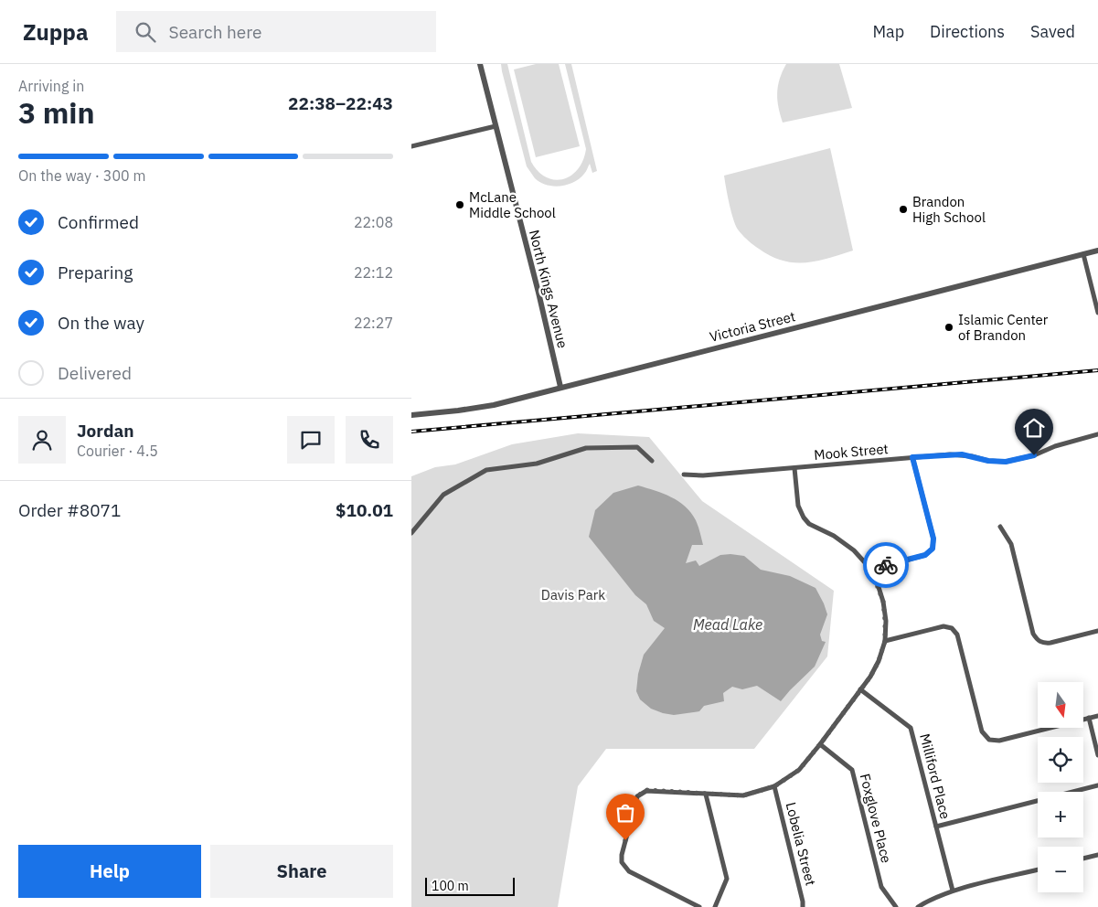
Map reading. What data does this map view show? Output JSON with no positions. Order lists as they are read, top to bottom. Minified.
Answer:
{"streets":{"street":["North Kings Avenue","Victoria Street","Mook Street","Milliford Place","Foxglove Place","Lobelia Street"]},"crossings":[["North Kings Avenue","Victoria Street"]],"water":["Mead Lake"],"parks":["Davis Park"],"places":["McLane Middle School","Brandon High School","Islamic Center of Brandon"],"scale_bar":"100 m","north":"bottom","page":{"header":"Zuppa","search":"Search here","nav":["Map","Directions","Saved"],"heading":["3 min","Arriving in","22:38–22:43"],"panel":["Jordan","Courier · 4.5","Order #8071","$10.01"],"bar":"On the way · 300 m","list":[["Confirmed","22:08"],["Preparing","22:12"],["On the way","22:27"],"Delivered"],"map_buttons":["+","−"],"buttons":["Help","Share"],"scale":"100 m"}}
